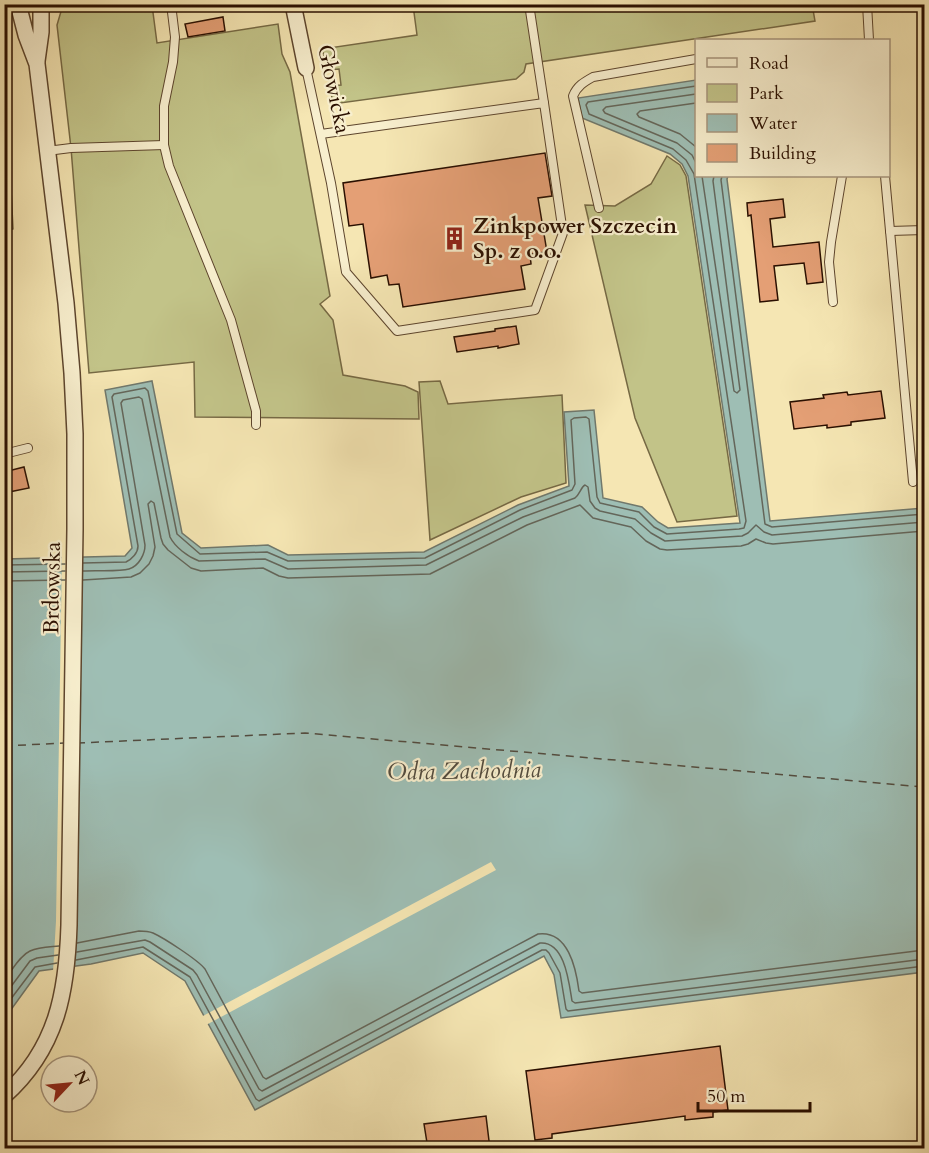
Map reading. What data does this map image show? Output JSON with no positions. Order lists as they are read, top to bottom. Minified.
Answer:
{"streets":{"street":["Głowicka","Brdowska"]},"water":["Odra Zachodnia"],"places":{"building":["Zinkpower Szczecin Sp. z o.o."]},"legend":["Road","Park","Water","Building"],"scale_bar":"50 m","north":"top right"}
